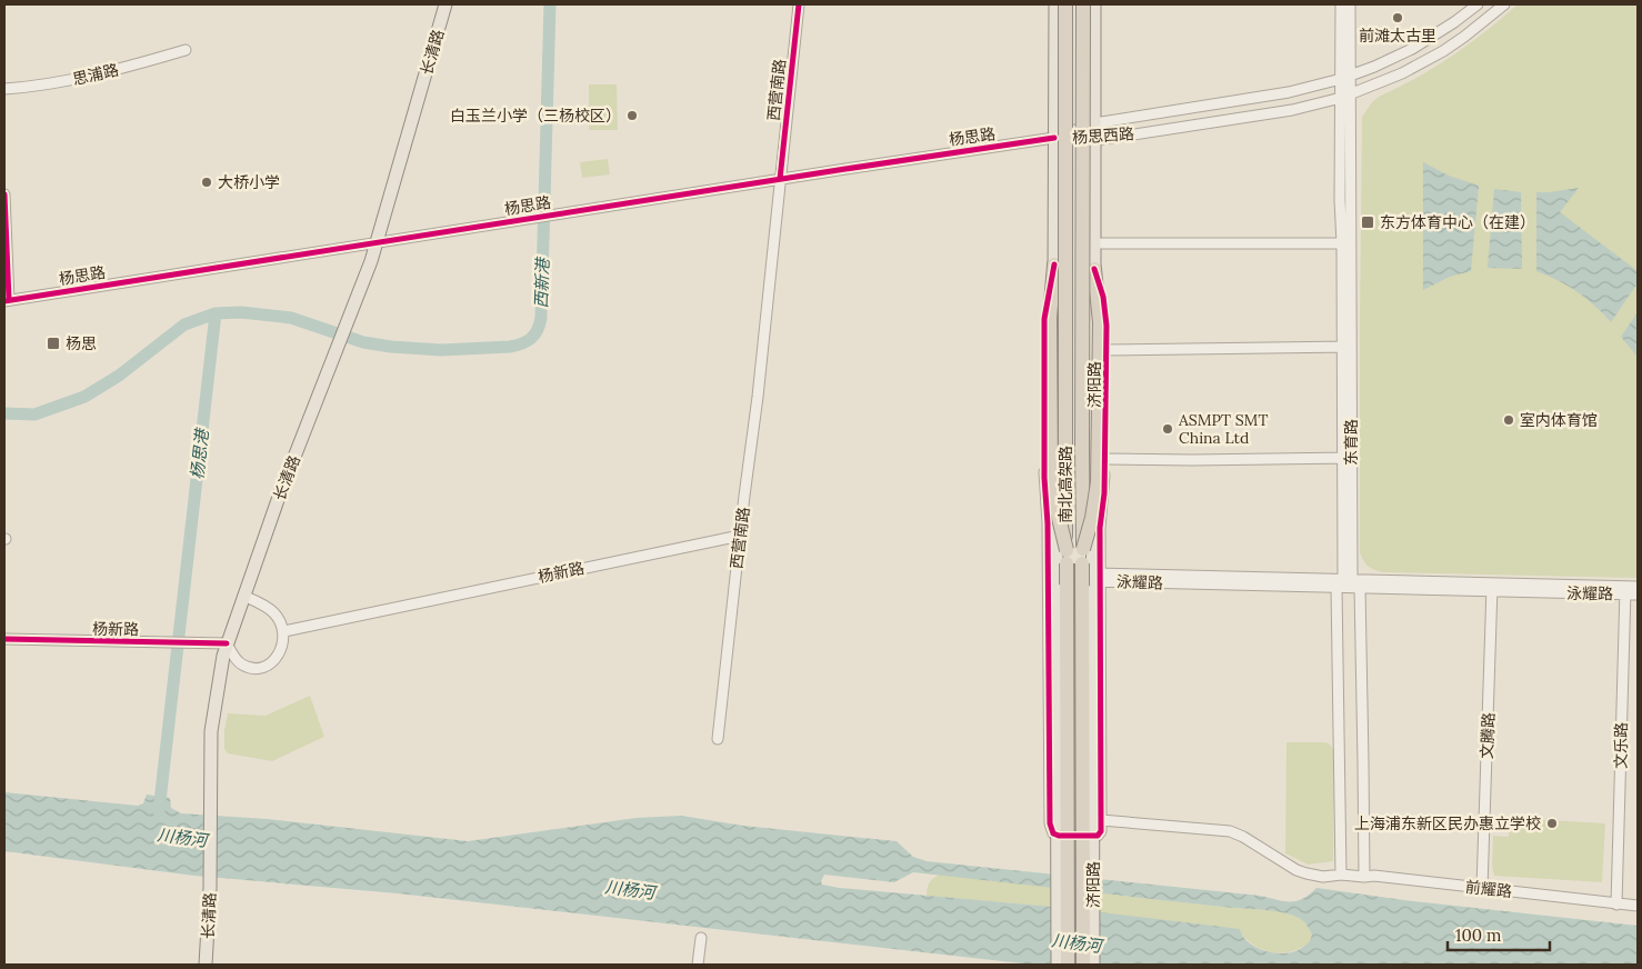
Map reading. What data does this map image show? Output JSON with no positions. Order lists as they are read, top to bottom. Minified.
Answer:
{"streets":{"highway":["南北高架路"],"main road":["长清路","济阳路"],"street":["思浦路","西营南路","杨思西路","杨思路","东育路","杨新路","泳耀路","文腾路","文乐路","前耀路"]},"crossings":[["长清路","杨思路"],["长清路","杨新路"],["西营南路","杨思路"],["西营南路","杨新路"],["杨思西路","杨思路"],["杨思西路","济阳路"],["杨思西路","东育路"],["济阳路","泳耀路"],["东育路","泳耀路"],["东育路","前耀路"],["泳耀路","文腾路"],["泳耀路","文乐路"],["文腾路","前耀路"],["文乐路","前耀路"]],"water":["西新港","杨思港","川杨河"],"places":{"other":["前滩太古里","白玉兰小学（三杨校区）","大桥小学","室内体育馆","ASMPT SMT China Ltd","上海浦东新区民办惠立学校"],"transit":["东方体育中心（在建）","杨思"]},"scale_bar":"100 m"}
